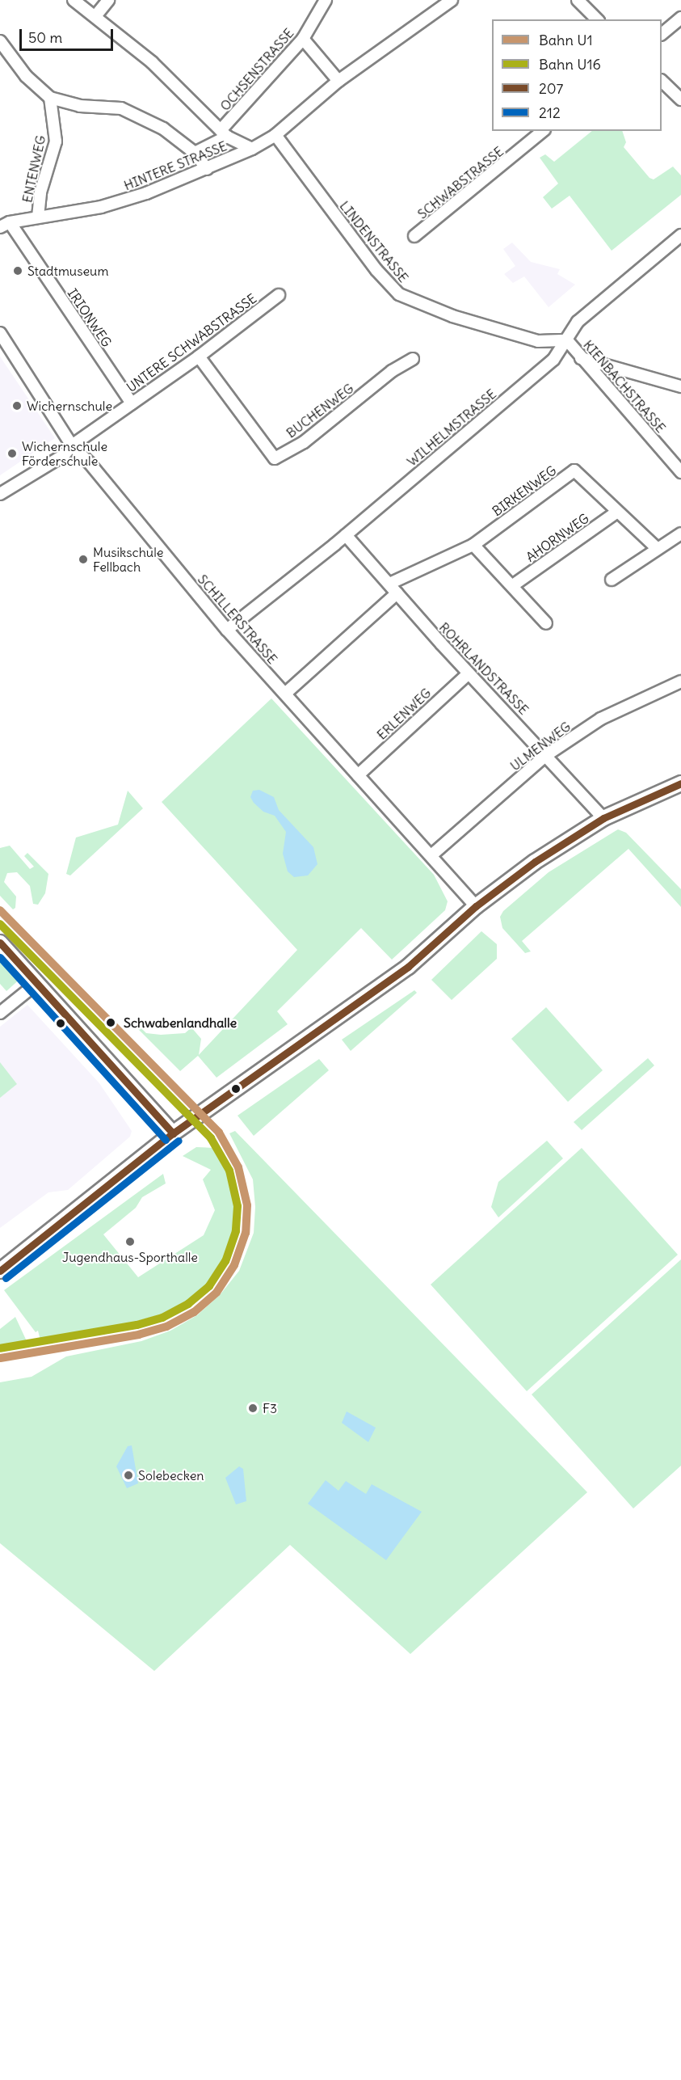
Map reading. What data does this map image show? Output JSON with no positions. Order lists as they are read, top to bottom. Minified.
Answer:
{"streets":{"street":["OCHSENSTRASSE","HINTERE STRASSE","ENTENWEG","SCHWABSTRASSE","LINDENSTRASSE","IRIONWEG","UNTERE SCHWABSTRASSE","KIENBACHSTRASSE","BUCHENWEG","WILHELMSTRASSE","BIRKENWEG","AHORNWEG","SCHILLERSTRASSE","ROHRLANDSTRASSE","ERLENWEG","ULMENWEG"]},"crossings":[["OCHSENSTRASSE","HINTERE STRASSE"],["HINTERE STRASSE","ENTENWEG"],["HINTERE STRASSE","LINDENSTRASSE"],["HINTERE STRASSE","IRIONWEG"],["LINDENSTRASSE","KIENBACHSTRASSE"],["LINDENSTRASSE","WILHELMSTRASSE"],["IRIONWEG","UNTERE SCHWABSTRASSE"],["UNTERE SCHWABSTRASSE","BUCHENWEG"],["UNTERE SCHWABSTRASSE","SCHILLERSTRASSE"],["KIENBACHSTRASSE","WILHELMSTRASSE"],["WILHELMSTRASSE","SCHILLERSTRASSE"],["WILHELMSTRASSE","ROHRLANDSTRASSE"],["BIRKENWEG","AHORNWEG"],["BIRKENWEG","SCHILLERSTRASSE"],["BIRKENWEG","ROHRLANDSTRASSE"],["SCHILLERSTRASSE","ERLENWEG"],["SCHILLERSTRASSE","ULMENWEG"],["ROHRLANDSTRASSE","ERLENWEG"],["ROHRLANDSTRASSE","ULMENWEG"]],"places":["Stadtmuseum","Wichernschule","Wichernschule Förderschule","Musikschule Fellbach","Schwabenlandhalle","Jugendhaus-Sporthalle","F3","Solebecken"],"lines":["transit line 207","rail line U1","rail line U16","transit line 212"],"legend":["Bahn U1","Bahn U16","207","212"],"scale_bar":"50 m"}
